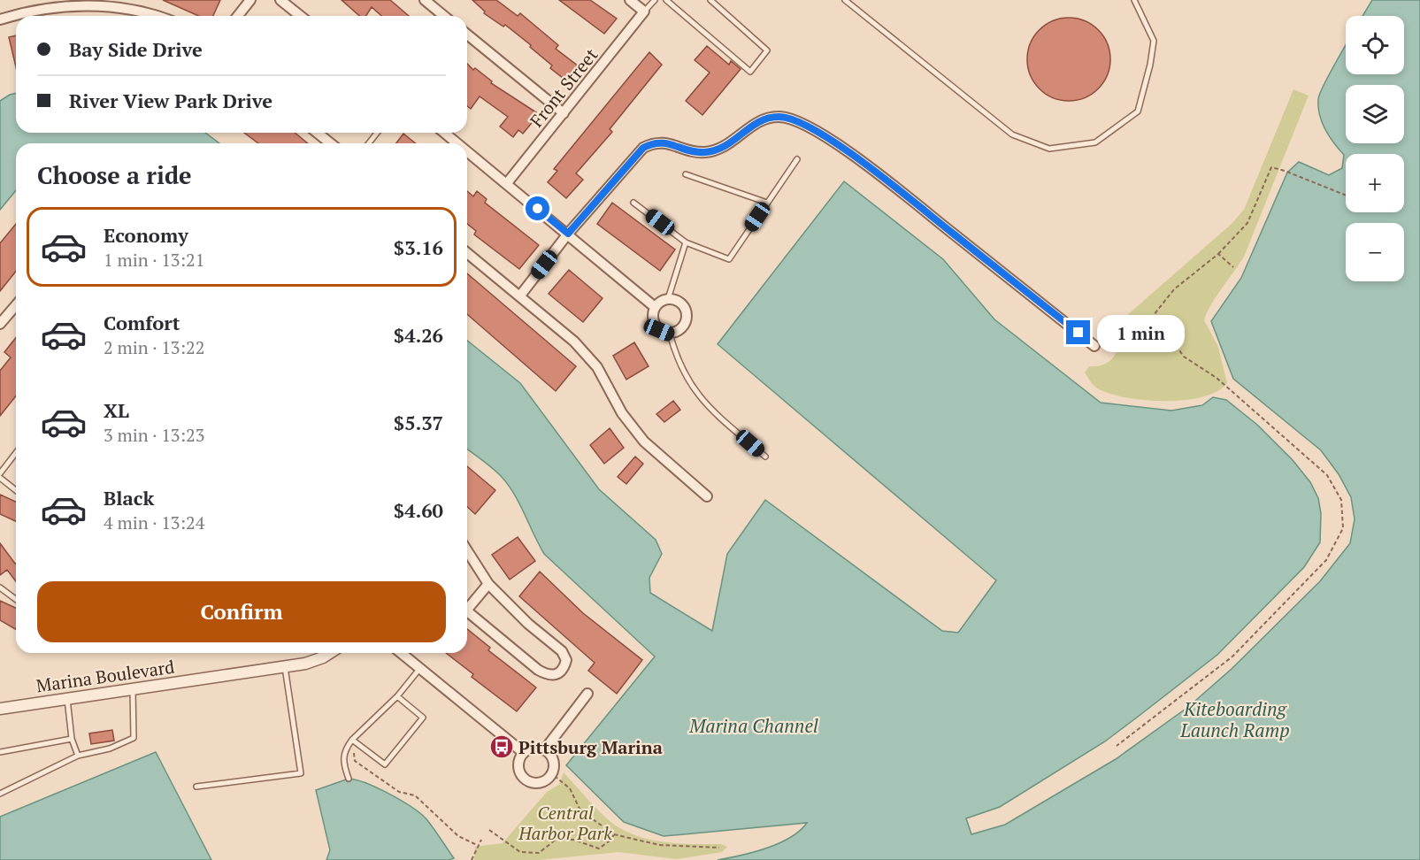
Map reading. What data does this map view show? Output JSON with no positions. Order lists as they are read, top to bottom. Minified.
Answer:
{"streets":{"street":["Front Street","Marina Boulevard"]},"water":["Kiteboarding Launch Ramp","Marina Channel"],"parks":["Central Harbor Park"],"places":{"bus stop":["Pittsburg Marina"]},"page":{"map_buttons":["+","−"],"banner":["Bay Side Drive","River View Park Drive"],"heading":"Choose a ride","list":[{"name":"Economy","note":"1 min · 13:21","value":"$3.16"},{"name":"Comfort","note":"2 min · 13:22","value":"$4.26"},{"name":"XL","note":"3 min · 13:23","value":"$5.37"},{"name":"Black","note":"4 min · 13:24","value":"$4.60"}],"bubble":"1 min","buttons":"Confirm"}}
